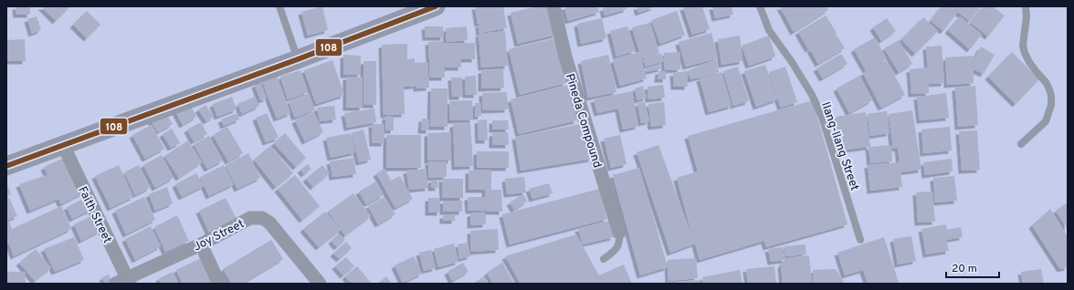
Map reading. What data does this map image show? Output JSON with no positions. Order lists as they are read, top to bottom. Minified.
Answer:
{"streets":{"street":["Pineda Compound","Faith Street","Joy Street"],"lane":["Ilang-Ilang Street"]},"crossings":[["Faith Street","Joy Street"]],"lines":["transit line 108"],"scale_bar":"20 m"}
